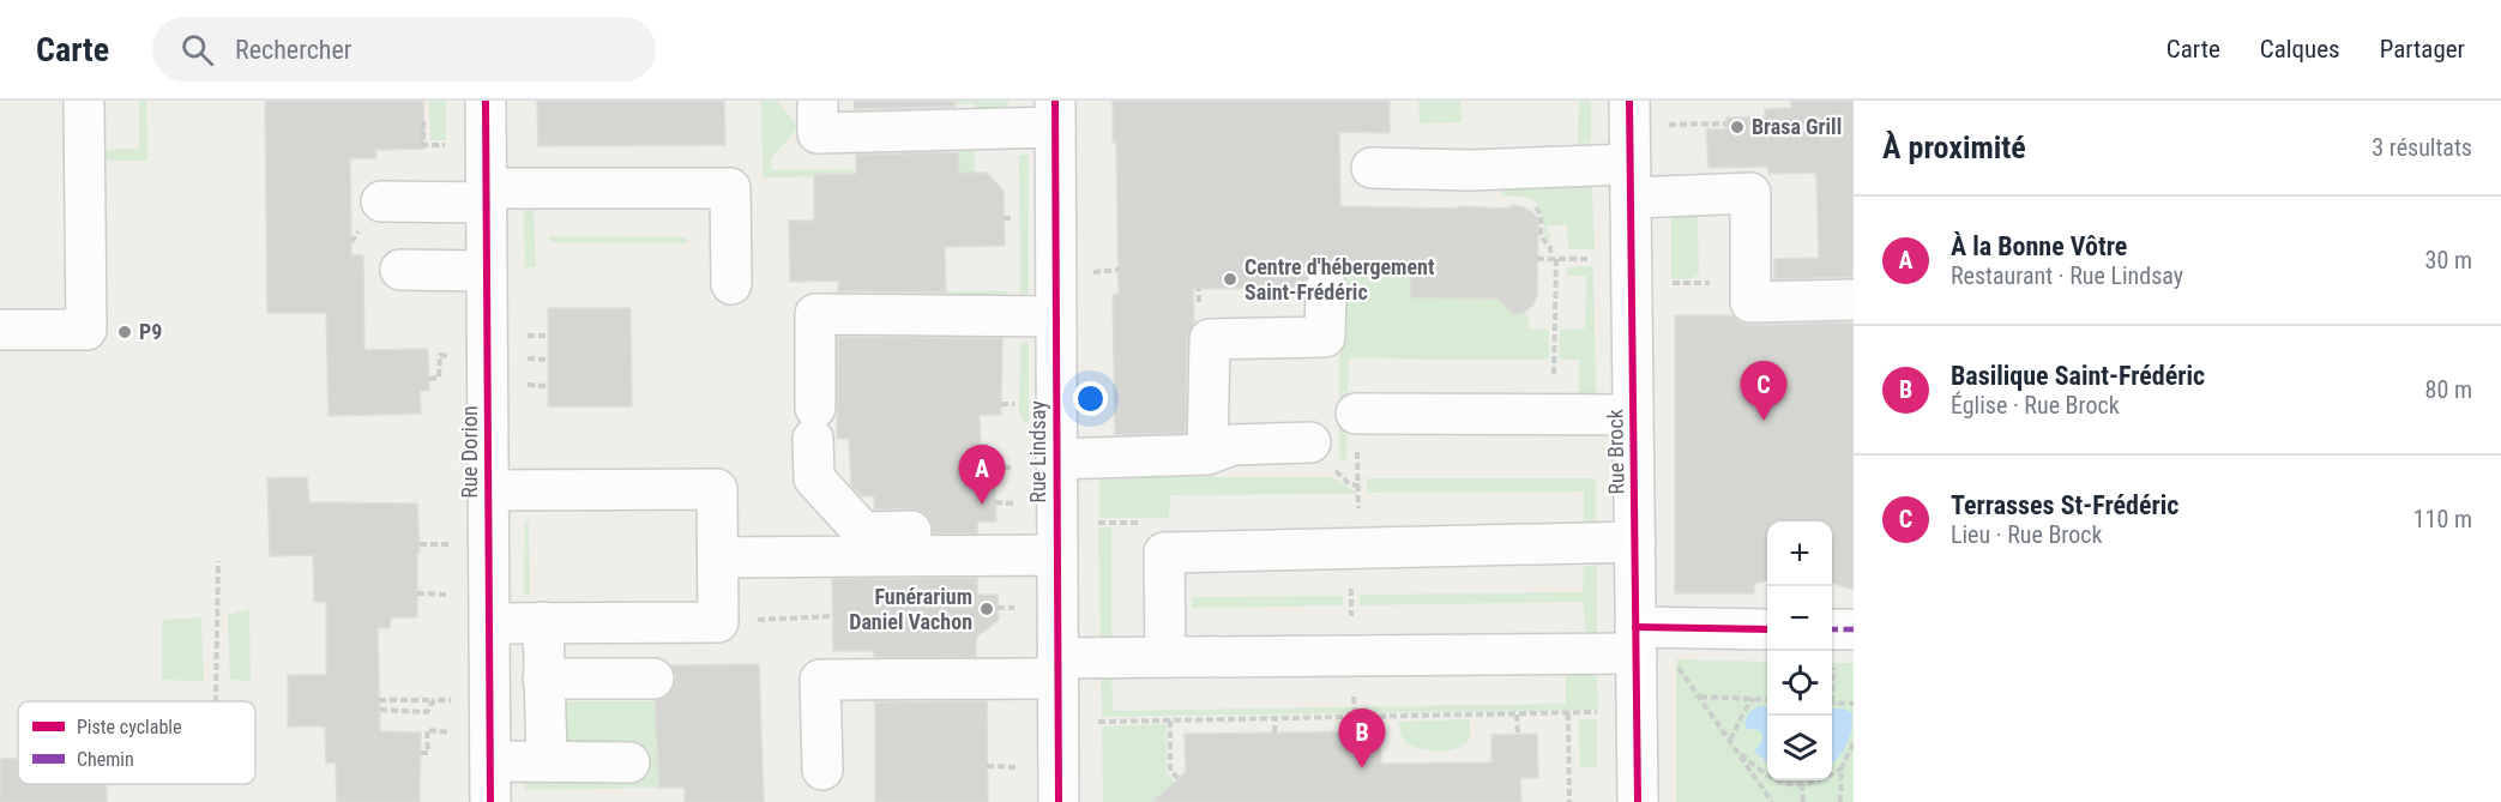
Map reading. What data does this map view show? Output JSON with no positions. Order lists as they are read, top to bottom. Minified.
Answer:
{"streets":{"street":["Rue Dorion","Rue Lindsay","Rue Brock"]},"places":["Brasa Grill","Centre d'hébergement Saint-Frédéric","P9","Funérarium Daniel Vachon"],"legend":["Piste cyclable","Chemin"],"page":{"header":"Carte","search":"Rechercher","nav":["Carte","Calques","Partager"],"heading":["À proximité","3 résultats"],"list":[{"mark":"A","name":"À la Bonne Vôtre","note":"Restaurant · Rue Lindsay","value":"30 m"},{"mark":"B","name":"Basilique Saint-Frédéric","note":"Église · Rue Brock","value":"80 m"},{"mark":"C","name":"Terrasses St-Frédéric","note":"Lieu · Rue Brock","value":"110 m"}],"pins":["C","A","B"],"map_buttons":["+","−"]}}
